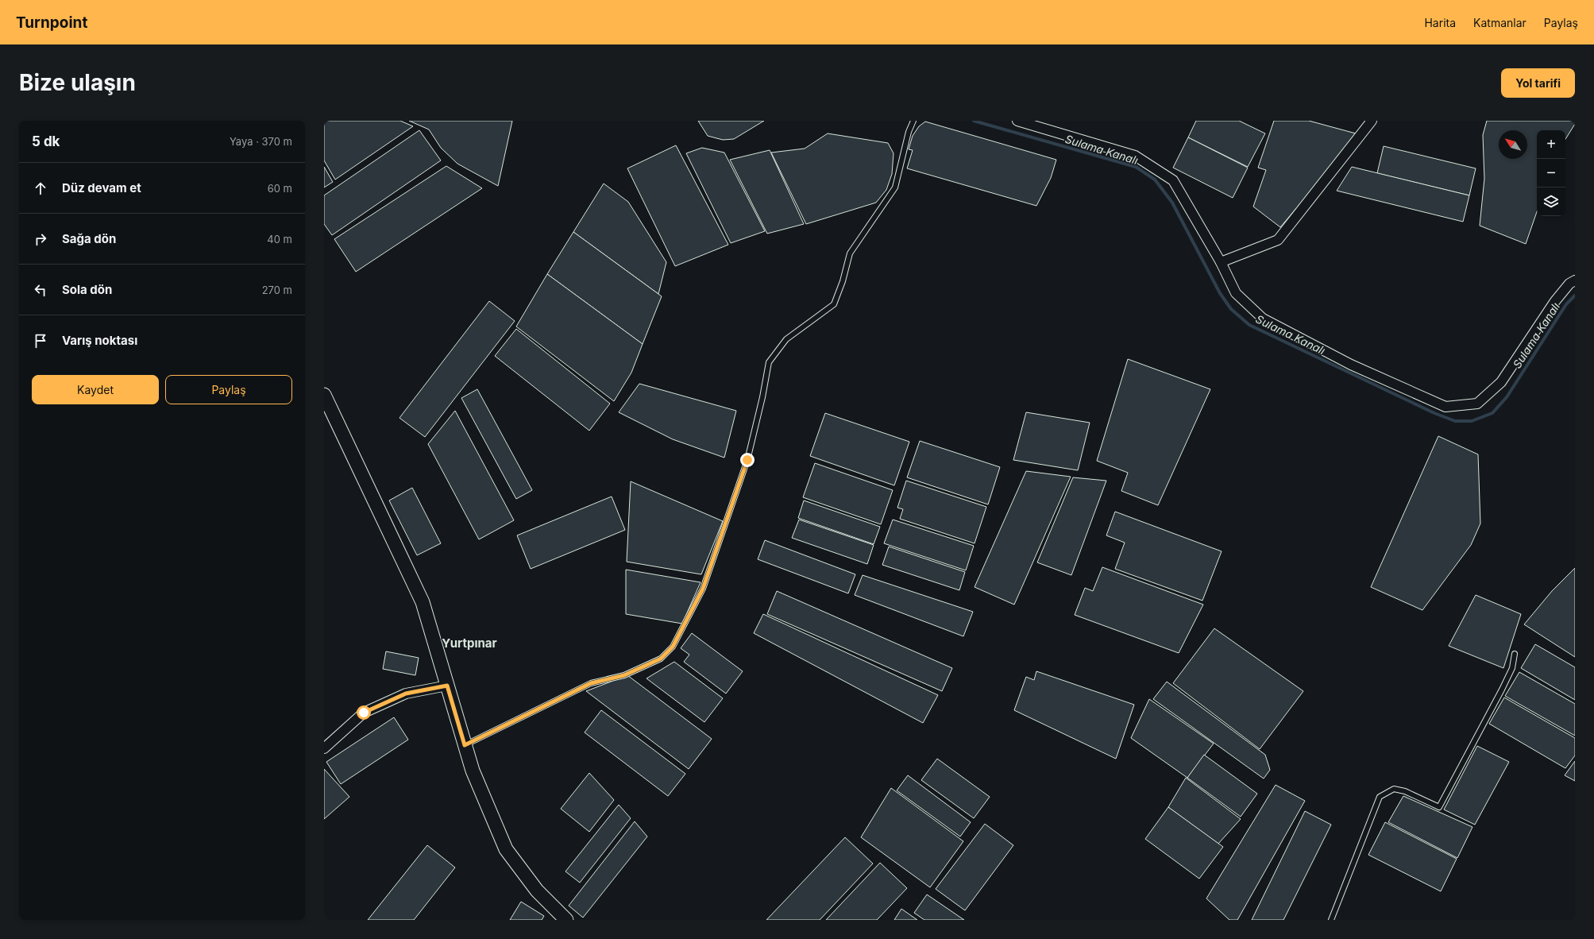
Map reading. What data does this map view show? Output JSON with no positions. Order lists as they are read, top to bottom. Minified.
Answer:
{"districts":["Yurtpınar"],"water":["Sulama Kanalı"],"north":"top left","page":{"header":"Turnpoint","nav":["Harita","Katmanlar","Paylaş"],"buttons":["Yol tarifi",["Kaydet","Paylaş"]],"title":"Bize ulaşın","heading":["5 dk","Yaya · 370 m"],"map_buttons":["+","−"],"list":[["Düz devam et","60 m"],["Sağa dön","40 m"],["Sola dön","270 m"],"Varış noktası"]}}
